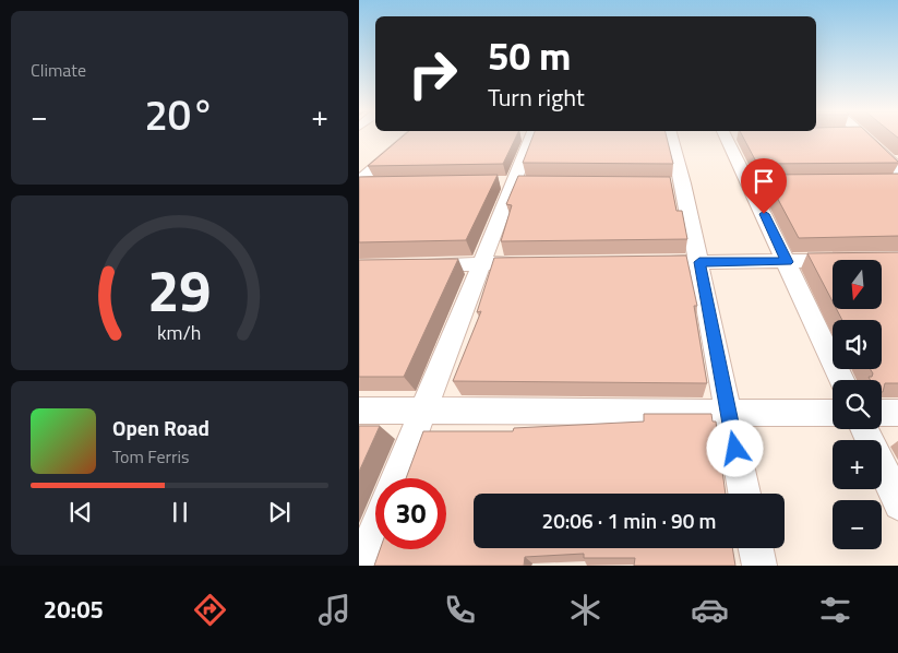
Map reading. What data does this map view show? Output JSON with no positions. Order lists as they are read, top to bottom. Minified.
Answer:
{"north":"bottom","page":{"tile":"Climate","turn":["50 m","Turn right"],"heat":["−","20°","+"],"map_buttons":["+","−"],"song":["Open Road","Tom Ferris"],"limit":"30","trip":"20:06 · 1 min · 90 m","tabs":"20:05","gauge":["29","km/h"]}}
